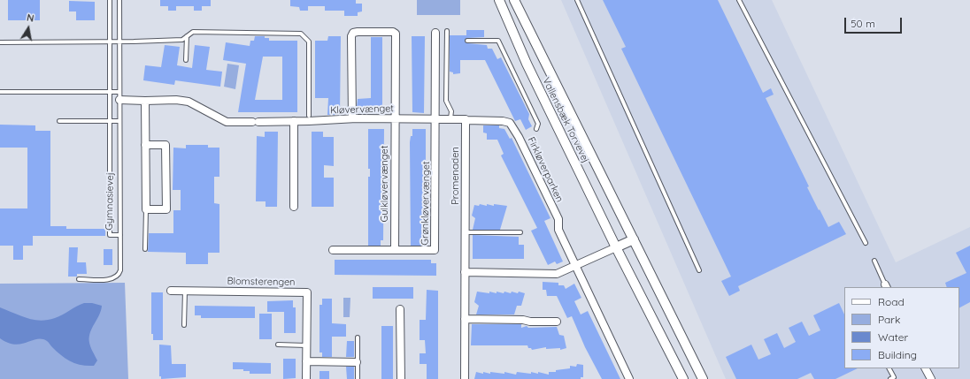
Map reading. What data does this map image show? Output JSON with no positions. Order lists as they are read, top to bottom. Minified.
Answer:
{"streets":{"street":["Kløvervænget","Vallensbæk Torvevej","Firkløverparken","Promenaden","Gulkløvervænget","Grønkløvervænget","Blomsterengen"],"lane":["Gymnasievej"]},"crossings":[["Kløvervænget","Firkløverparken"],["Kløvervænget","Promenaden"],["Kløvervænget","Gulkløvervænget"],["Kløvervænget","Grønkløvervænget"],["Firkløverparken","Promenaden"],["Gulkløvervænget","Grønkløvervænget"]],"legend":["Road","Park","Water","Building"],"scale_bar":"50 m","north":"top"}
